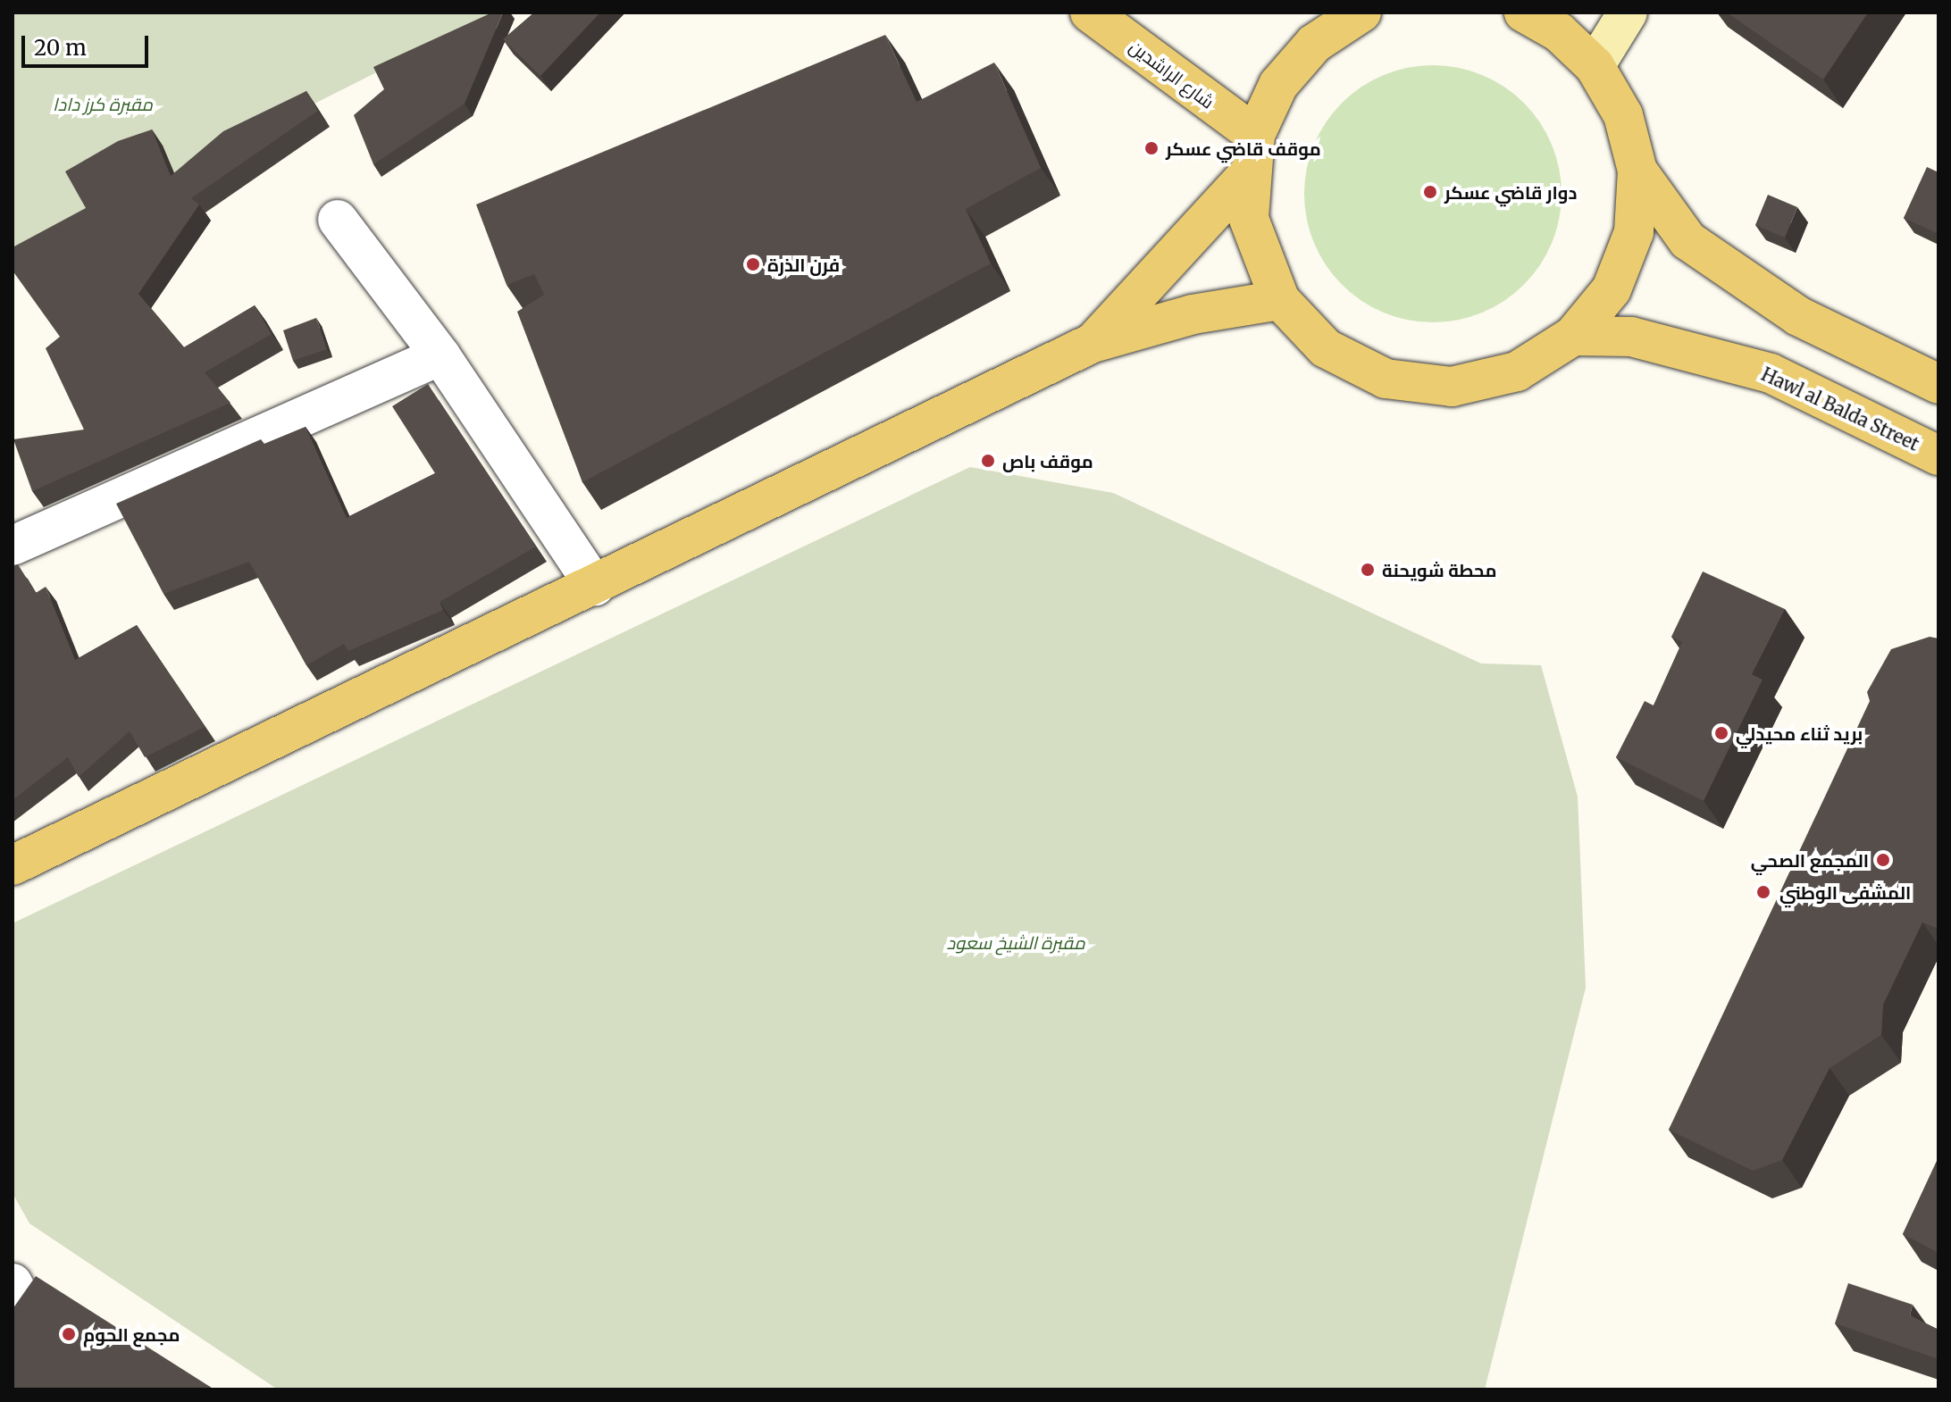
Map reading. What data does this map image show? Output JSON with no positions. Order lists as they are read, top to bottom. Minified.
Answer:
{"streets":{"main road":["شارع الراشدين","Hawl al Balda Street"]},"parks":["مقبرة كرز دادا","مقبرة الشيخ سعود"],"places":["موقف قاضي عسكر","دوار قاضي عسكر","فرن الذرة","موقف باص","محطة شويحنة","بريد ثناء محيدلي","المجمع الصحي","المشفى الوطني","مجمع الحوم"],"scale_bar":"20 m"}
